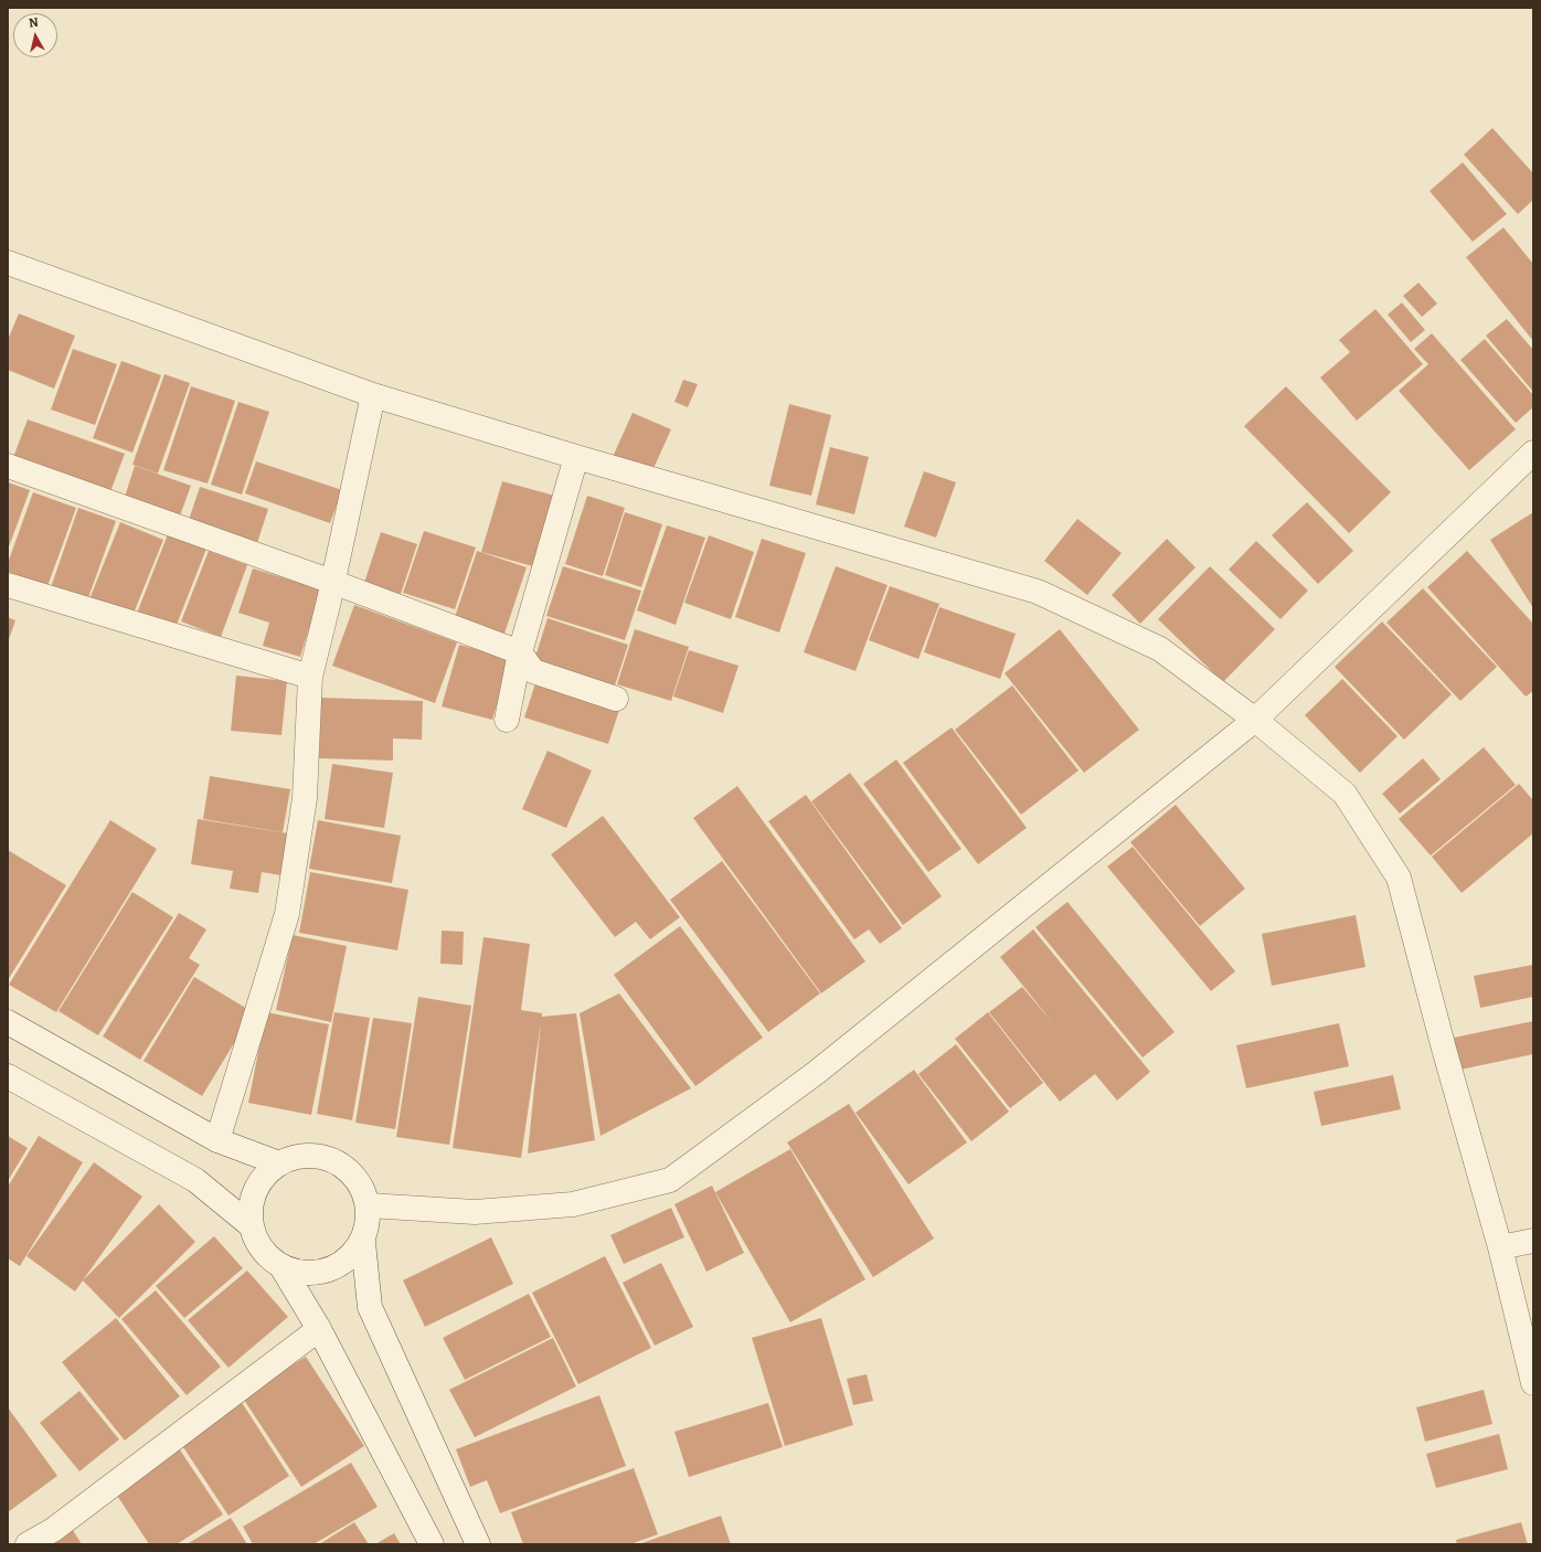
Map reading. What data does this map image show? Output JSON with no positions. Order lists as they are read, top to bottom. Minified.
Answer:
{"north":"top"}
